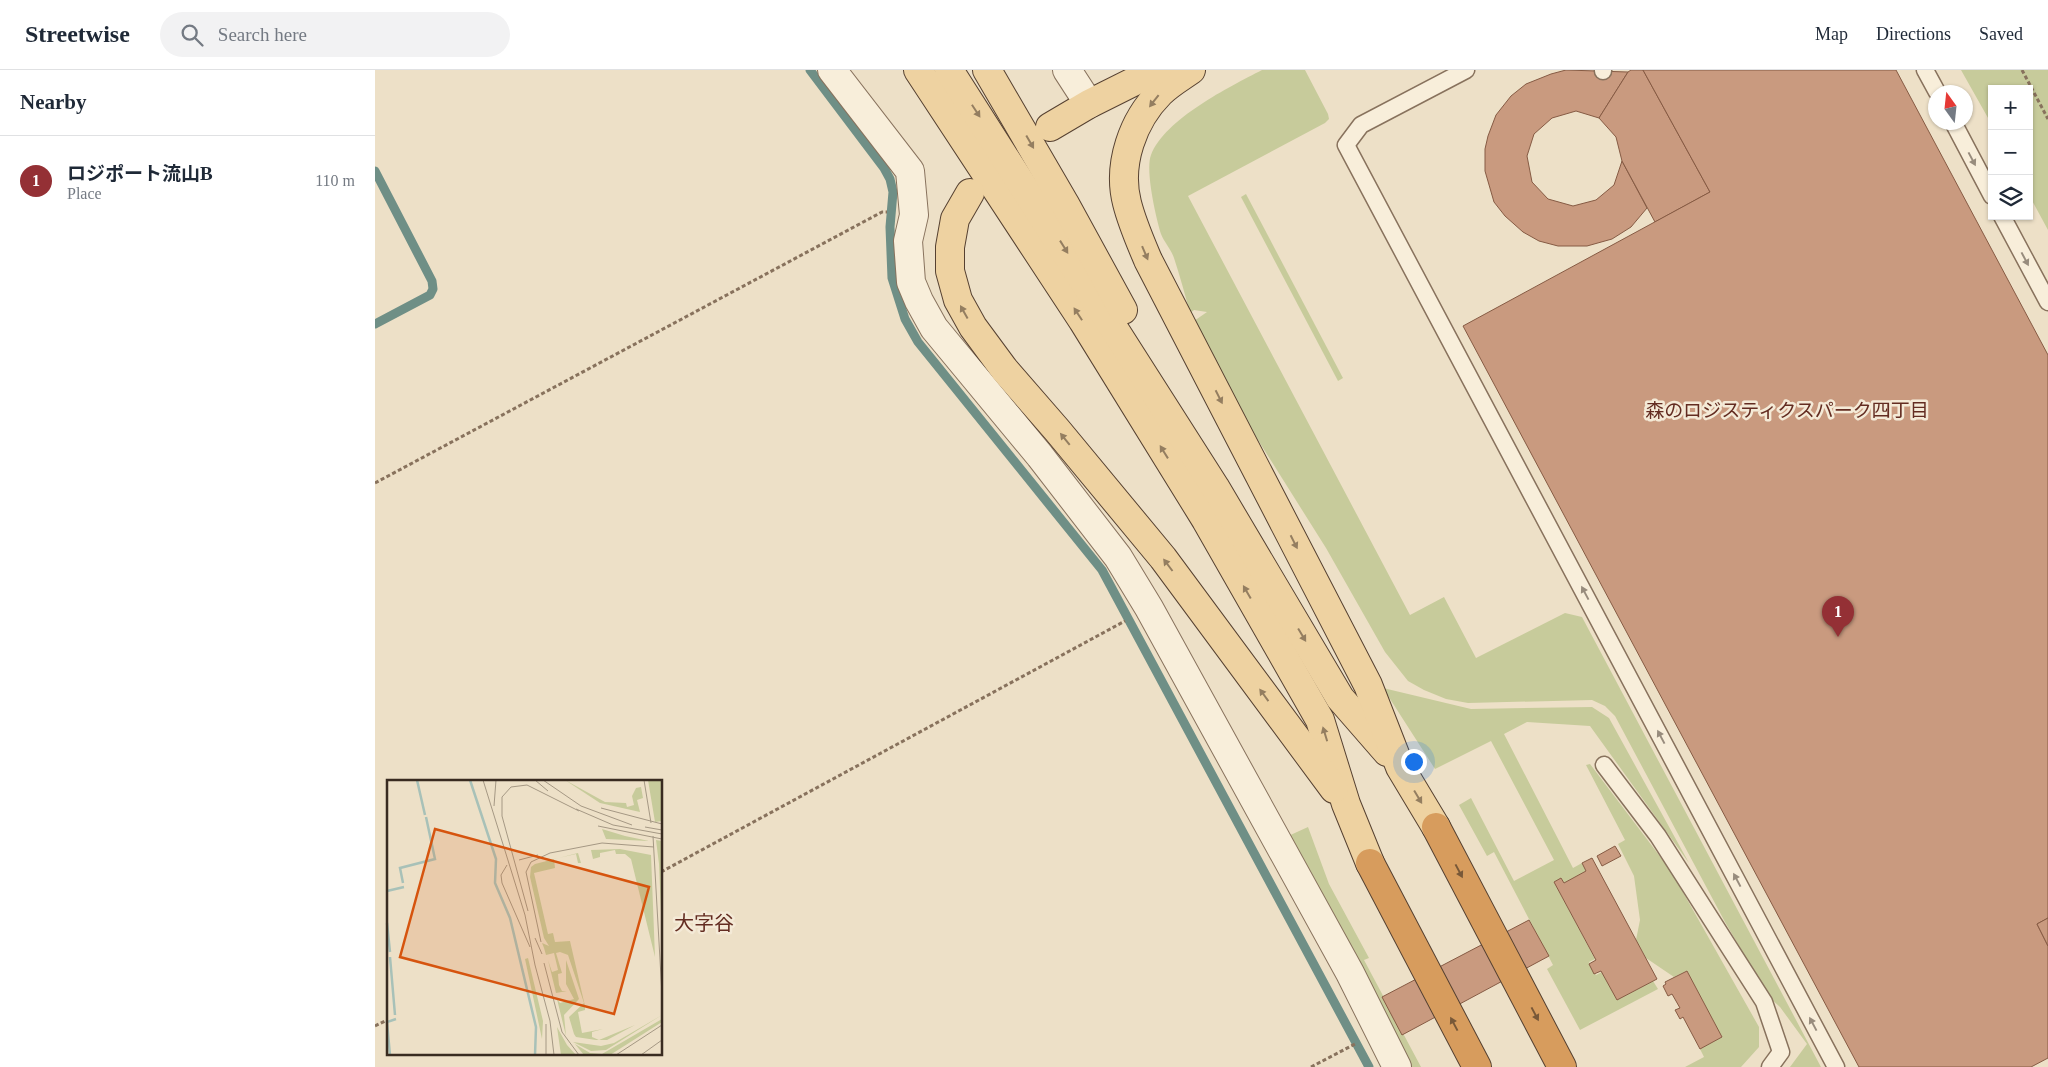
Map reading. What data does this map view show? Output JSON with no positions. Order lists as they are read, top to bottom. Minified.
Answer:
{"districts":["森のロジスティクスパーク四丁目","大字谷"],"north":"top","page":{"header":"Streetwise","search":"Search here","nav":["Map","Directions","Saved"],"heading":"Nearby","map_buttons":["+","−"],"list":[{"mark":"1","name":"ロジポート流山B","note":"Place","value":"110 m"}],"pins":"1"}}
